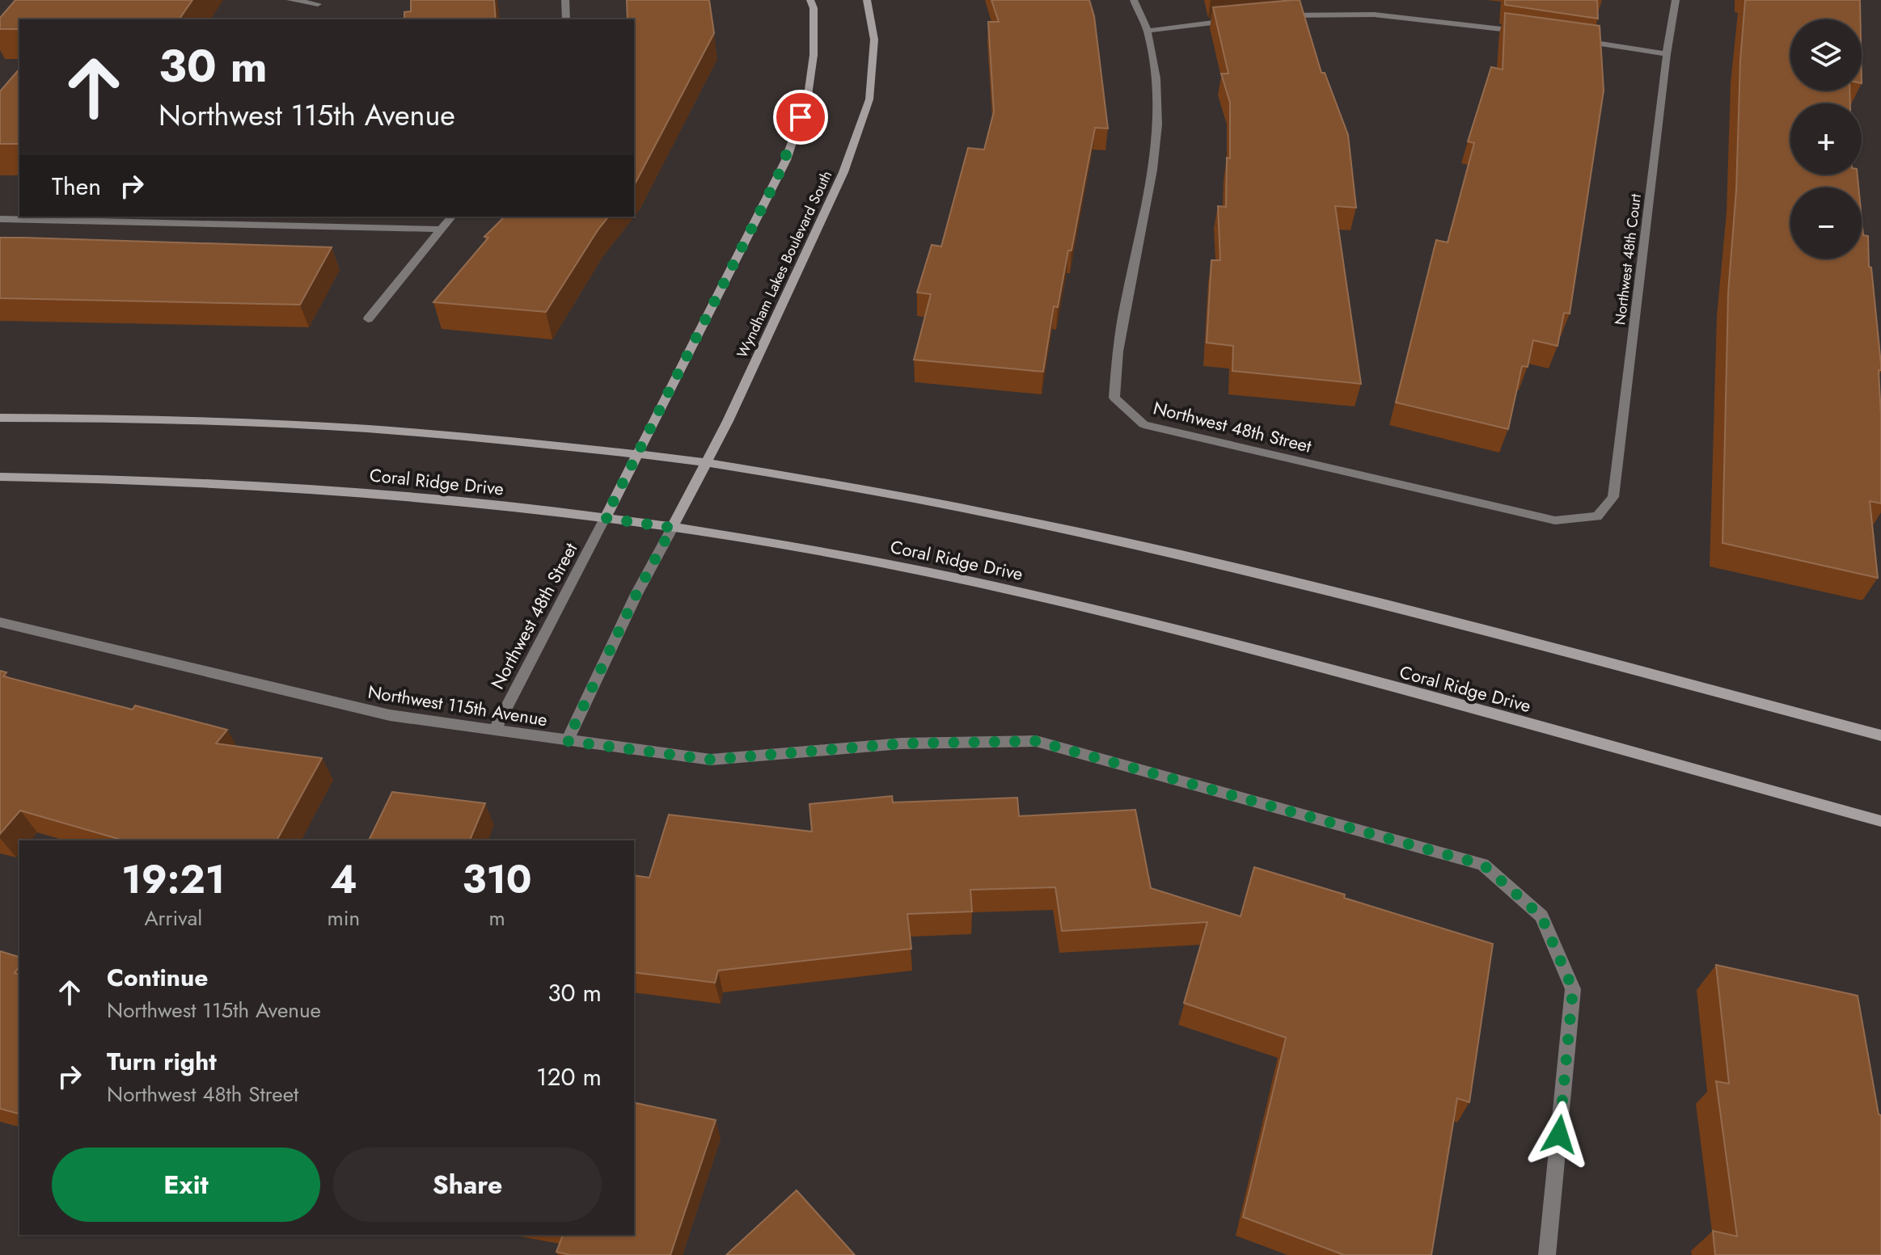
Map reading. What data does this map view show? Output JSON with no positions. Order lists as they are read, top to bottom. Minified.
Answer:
{"streets":{"main road":["Wyndham Lakes Boulevard South","Coral Ridge Drive"],"street":["Northwest 48th Court","Northwest 48th Street","Northwest 115th Avenue"]},"crossings":[["Northwest 48th Court","Northwest 48th Street"],["Wyndham Lakes Boulevard South","Coral Ridge Drive"],["Northwest 48th Street","Coral Ridge Drive"],["Northwest 48th Street","Northwest 115th Avenue"]],"page":{"map_buttons":["+","−"],"turn":["30 m","Northwest 115th Avenue"],"then":"Then","eta":["19:21","Arrival","4","min","310","m"],"list":[{"name":"Continue","note":"Northwest 115th Avenue","value":"30 m"},{"name":"Turn right","note":"Northwest 48th Street","value":"120 m"}],"buttons":["Exit","Share"]}}
